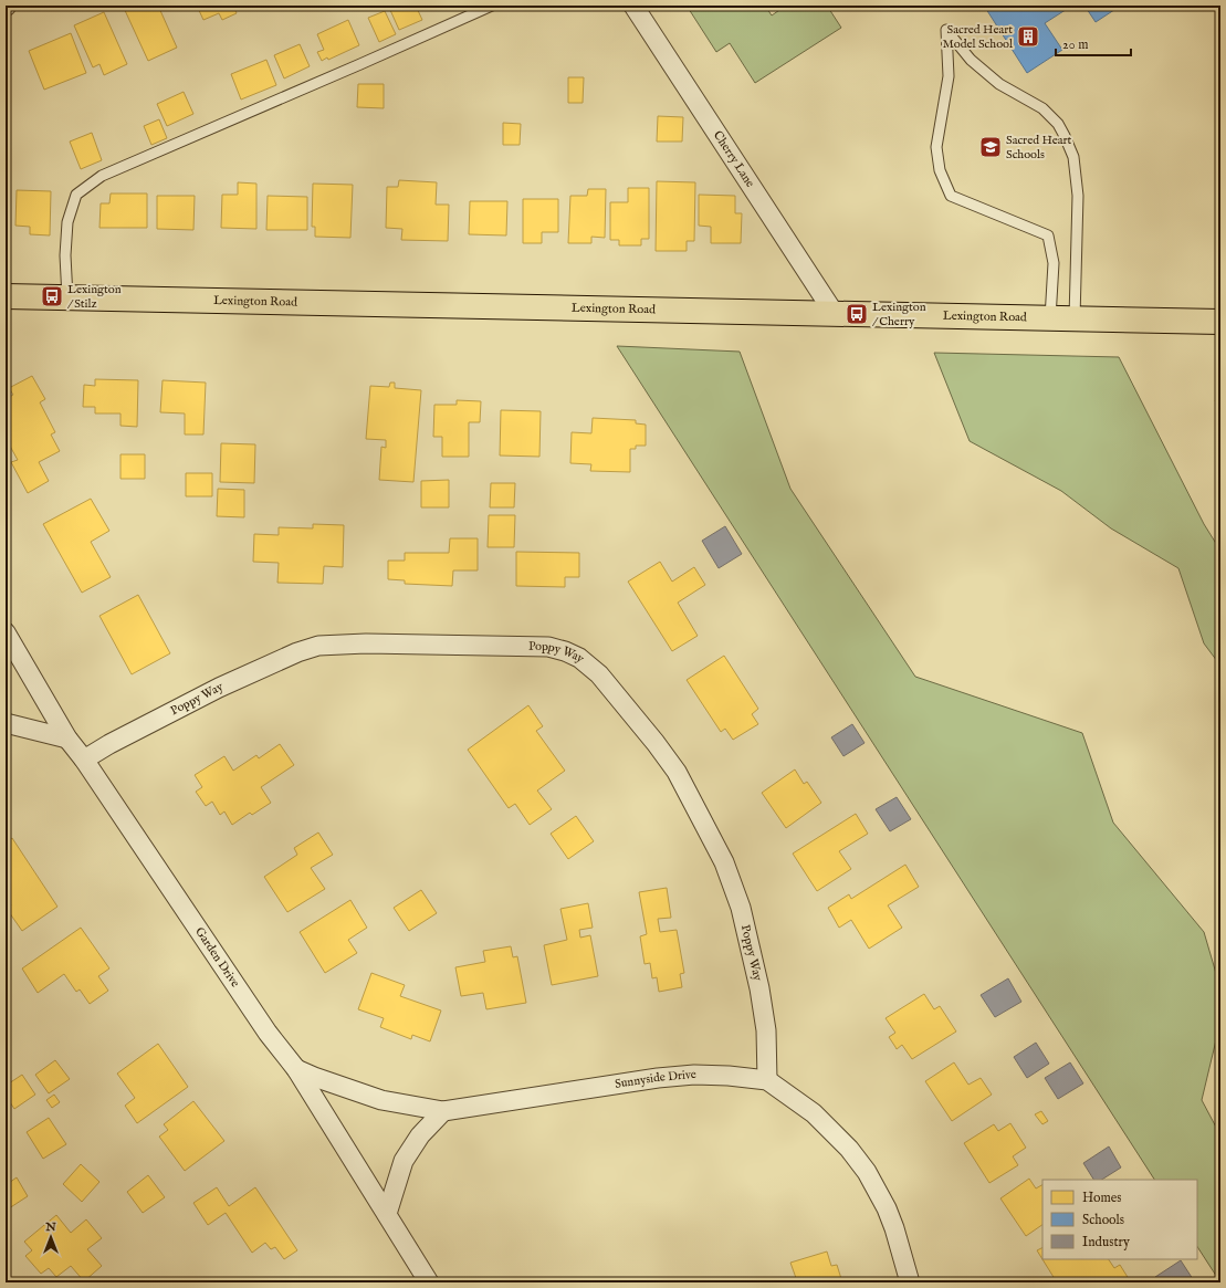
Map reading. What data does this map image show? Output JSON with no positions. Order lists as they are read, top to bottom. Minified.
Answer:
{"streets":{"main road":["Lexington Road"],"street":["Cherry Lane","Poppy Way","Garden Drive","Sunnyside Drive"]},"crossings":[["Cherry Lane","Lexington Road"],["Poppy Way","Garden Drive"],["Poppy Way","Sunnyside Drive"],["Garden Drive","Sunnyside Drive"]],"places":{"building":["Sacred Heart Model School"],"school or university":["Sacred Heart Schools"],"bus stop":["Lexington / Stilz","Lexington / Cherry"]},"legend":["Homes","Schools","Industry"],"scale_bar":"20 m","north":"top"}
